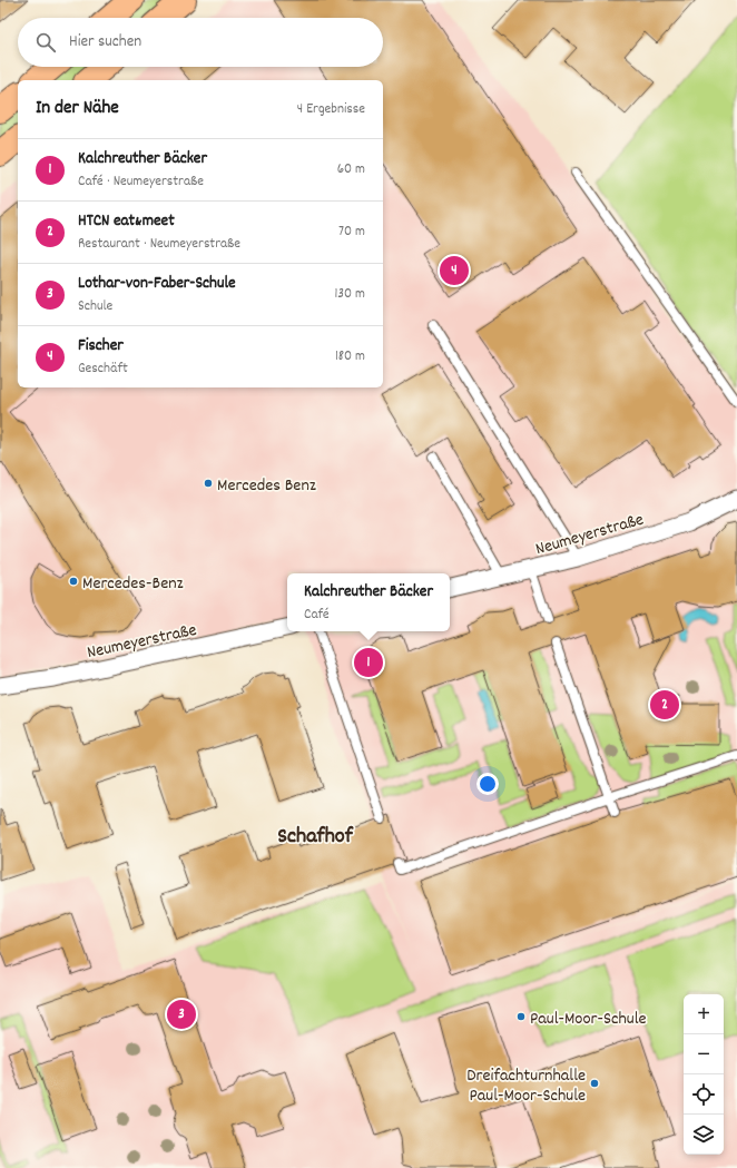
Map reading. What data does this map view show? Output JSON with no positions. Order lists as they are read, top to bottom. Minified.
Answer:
{"streets":{"street":["Neumeyerstraße"]},"districts":["Schafhof"],"places":["Mercedes Benz","Mercedes-Benz","Paul-Moor-Schule","Dreifachturnhalle Paul-Moor-Schule"],"page":{"search":"Hier suchen","heading":["In der Nähe","4 Ergebnisse"],"list":[{"mark":"1","name":"Kalchreuther Bäcker","note":"Café · Neumeyerstraße","value":"60 m"},{"mark":"2","name":"HTCN eat&meet","note":"Restaurant · Neumeyerstraße","value":"70 m"},{"mark":"3","name":"Lothar-von-Faber-Schule","note":"Schule","value":"130 m"},{"mark":"4","name":"Fischer","note":"Geschäft","value":"180 m"}],"pins":["4","1","2","3"],"popup":["Kalchreuther Bäcker","Café"],"map_buttons":["+","−"]}}
